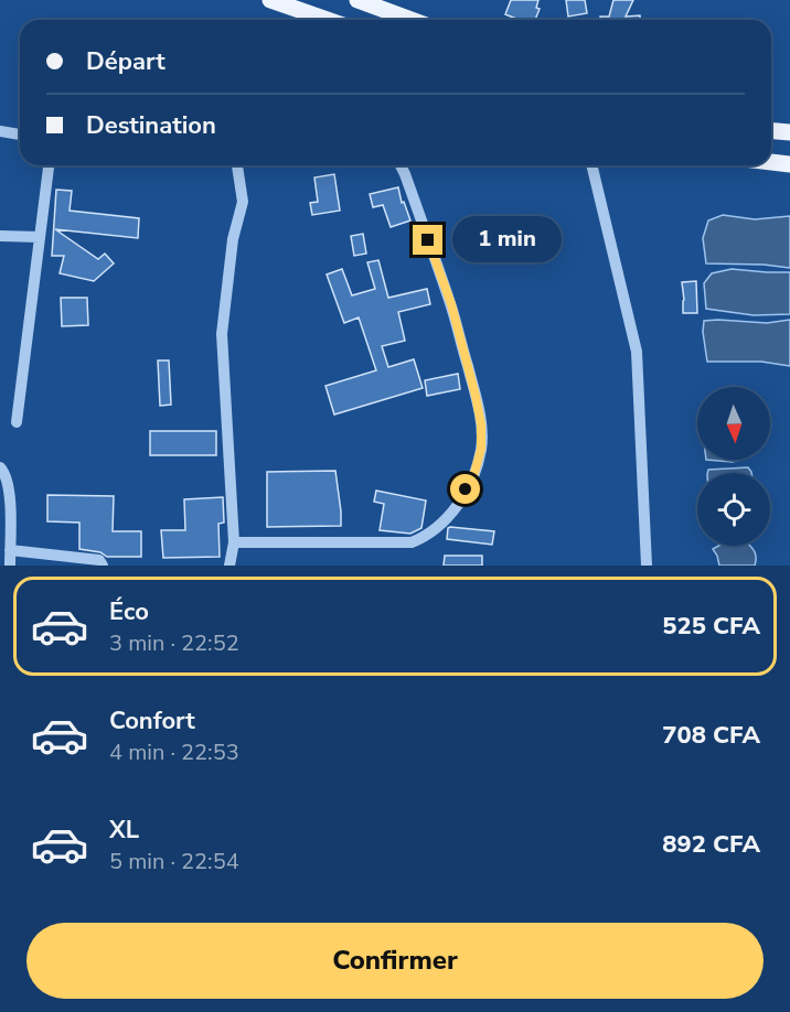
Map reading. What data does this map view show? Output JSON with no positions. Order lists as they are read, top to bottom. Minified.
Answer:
{"north":"bottom","page":{"banner":["Départ","Destination"],"bubble":"1 min","list":[{"name":"Éco","note":"3 min · 22:52","value":"525 CFA"},{"name":"Confort","note":"4 min · 22:53","value":"708 CFA"},{"name":"XL","note":"5 min · 22:54","value":"892 CFA"}],"buttons":"Confirmer"}}
